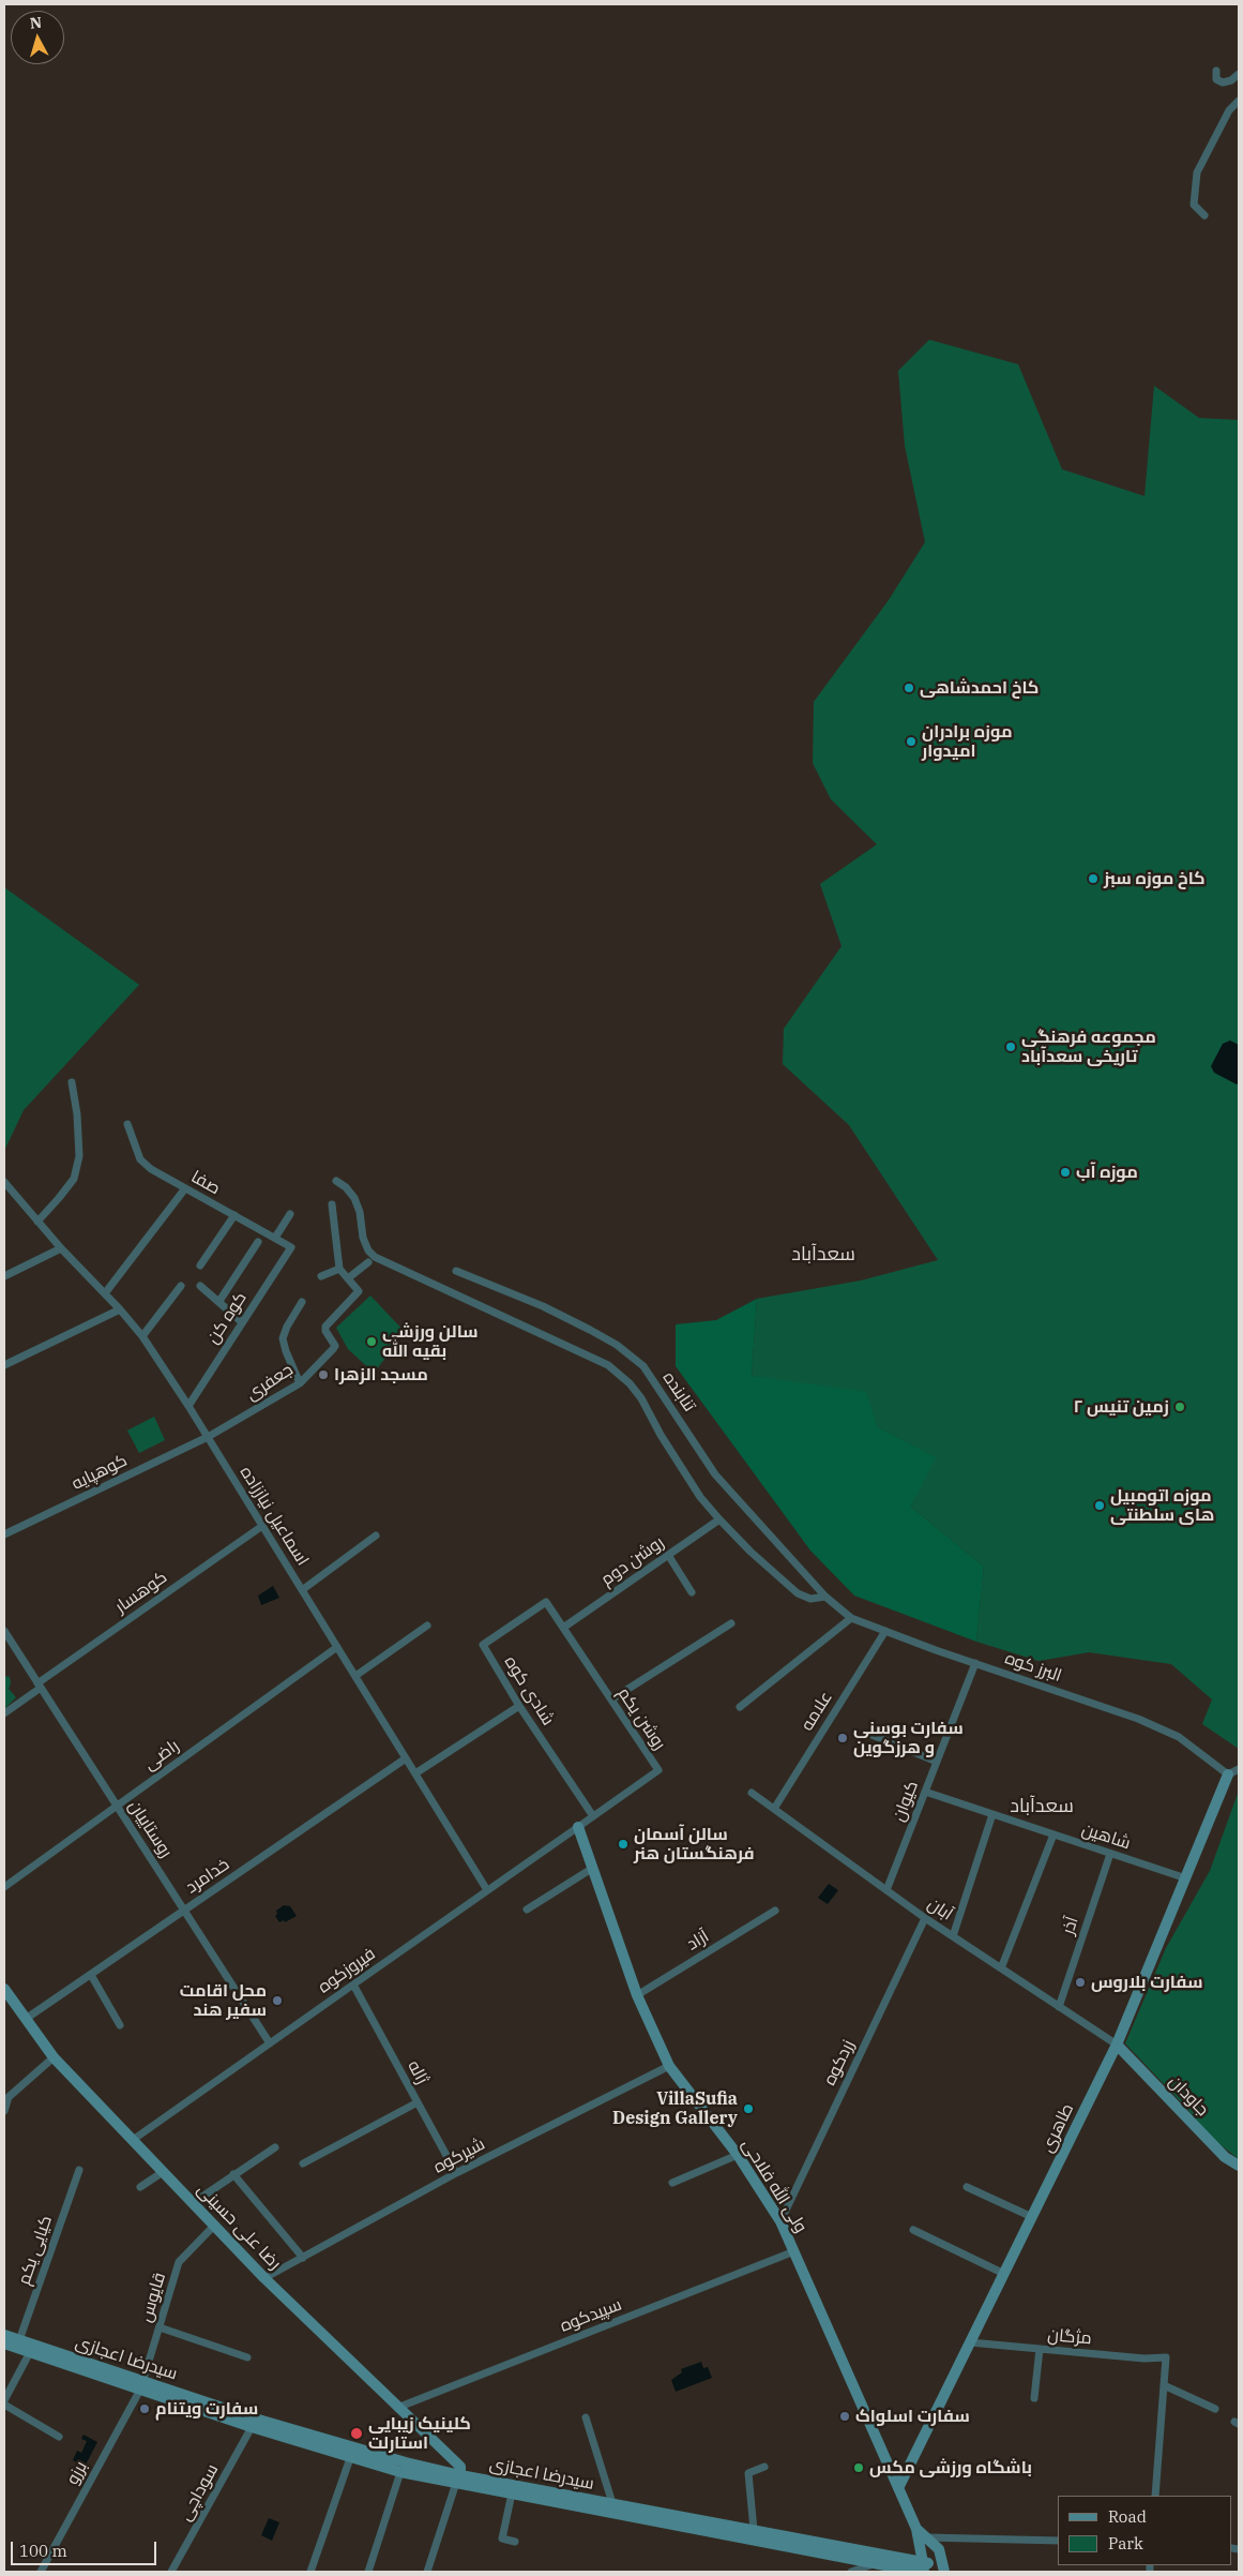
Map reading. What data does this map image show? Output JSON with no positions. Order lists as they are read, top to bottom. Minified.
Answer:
{"streets":{"street":["صفا","کوه کن","جعفری","تنابنده","کوهپایه","اسماعیل نیاززاده","روشن دوم","کوهسار","البرز کوه","شادی کوه","علامه","روشن یکم","راضی","کیوان","روستاییان","شاهین","خدامرد","آبان","آذر","آزاد","فیروزکوه","زردکوه","ژاله","جاودان","طاهری","شیرکوه","ولی‌ الله فلاحی","رضا علی حسینی","کیایی یکم","قایوس","سپیدکوه","مژگان","سیدرضا اعجازی","برزو","سوداچی"]},"crossings":[["صفا","کوه کن"],["کوه کن","اسماعیل نیاززاده"],["جعفری","کوهپایه"],["جعفری","اسماعیل نیاززاده"],["تنابنده","البرز کوه"],["کوهپایه","اسماعیل نیاززاده"],["اسماعیل نیاززاده","کوهسار"],["اسماعیل نیاززاده","راضی"],["اسماعیل نیاززاده","خدامرد"],["اسماعیل نیاززاده","فیروزکوه"],["روشن دوم","روشن یکم"],["کوهسار","روستاییان"],["البرز کوه","علامه"],["البرز کوه","کیوان"],["البرز کوه","طاهری"],["شادی کوه","روشن یکم"],["علامه","آبان"],["روشن یکم","فیروزکوه"],["روشن یکم","ولی‌ الله فلاحی"],["راضی","روستاییان"],["کیوان","شاهین"],["کیوان","آبان"],["روستاییان","خدامرد"],["روستاییان","فیروزکوه"],["شاهین","آذر"],["شاهین","طاهری"],["خدامرد","رضا علی حسینی"],["آبان","آذر"],["آبان","زردکوه"],["آبان","جاودان"],["آبان","طاهری"],["آزاد","ولی‌ الله فلاحی"],["فیروزکوه","ژاله"],["فیروزکوه","ولی‌ الله فلاحی"],["فیروزکوه","رضا علی حسینی"],["زردکوه","ولی‌ الله فلاحی"],["ژاله","شیرکوه"],["جاودان","طاهری"],["طاهری","ولی‌ الله فلاحی"],["طاهری","مژگان"],["شیرکوه","ولی‌ الله فلاحی"],["شیرکوه","رضا علی حسینی"],["ولی‌ الله فلاحی","سپیدکوه"],["ولی‌ الله فلاحی","سیدرضا اعجازی"],["رضا علی حسینی","قایوس"],["رضا علی حسینی","سپیدکوه"],["رضا علی حسینی","سیدرضا اعجازی"],["کیایی یکم","سیدرضا اعجازی"],["قایوس","سیدرضا اعجازی"],["قایوس","برزو"],["سیدرضا اعجازی","برزو"],["سیدرضا اعجازی","سوداچی"]],"districts":["سعدآباد","سعدآباد"],"places":["کاخ احمدشاهی","موزه برادران امیدوار","کاخ موزه سبز","مجموعه فرهنگی تاریخی سعدآباد","موزه آب","سالن ورزشی بقیه الله","مسجد الزهرا","زمین تنیس ۲","موزه اتومبیل های سلطنتی","سفارت بوسنی و هرزگوین","سالن آسمان فرهنگستان هنر","سفارت بلاروس","محل اقامت سفیر هند","VillaSufia Design Gallery","سفارت ویتنام","سفارت اسلواک","کلینیک زیبایی استارلت","باشگاه ورزشی مکس"],"legend":["Road","Park"],"scale_bar":"100 m","north":"top"}
